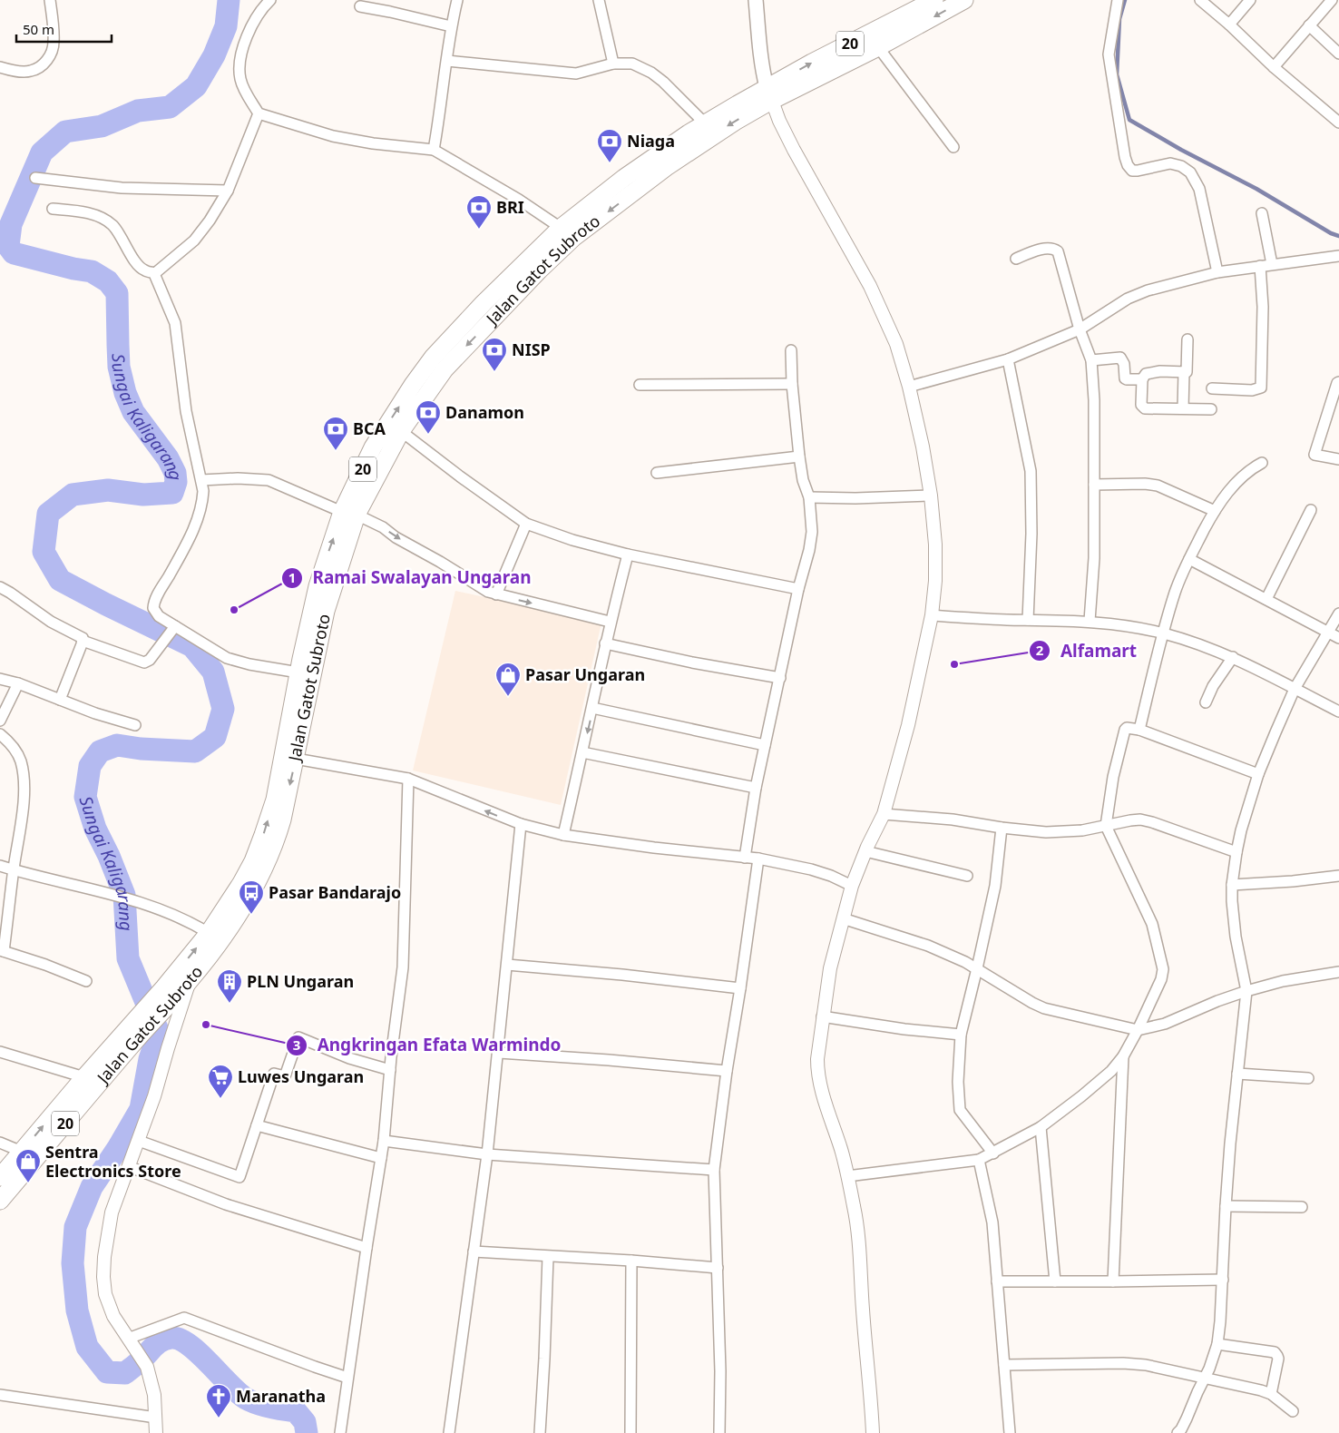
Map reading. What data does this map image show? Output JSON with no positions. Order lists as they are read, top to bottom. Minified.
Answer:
{"streets":{"highway":["20","Jalan Gatot Subroto"]},"water":["Sungai Kaligarang"],"places":{"bank":["Niaga","BRI","NISP","Danamon","BCA"],"other":["Ramai Swalayan Ungaran","Alfamart","Angkringan Efata Warmindo"],"shop":["Pasar Ungaran","Sentra Electronics Store"],"bus stop":["Pasar Bandarajo"],"building":["PLN Ungaran"],"supermarket":["Luwes Ungaran"],"church":["Maranatha"]},"scale_bar":"50 m"}
